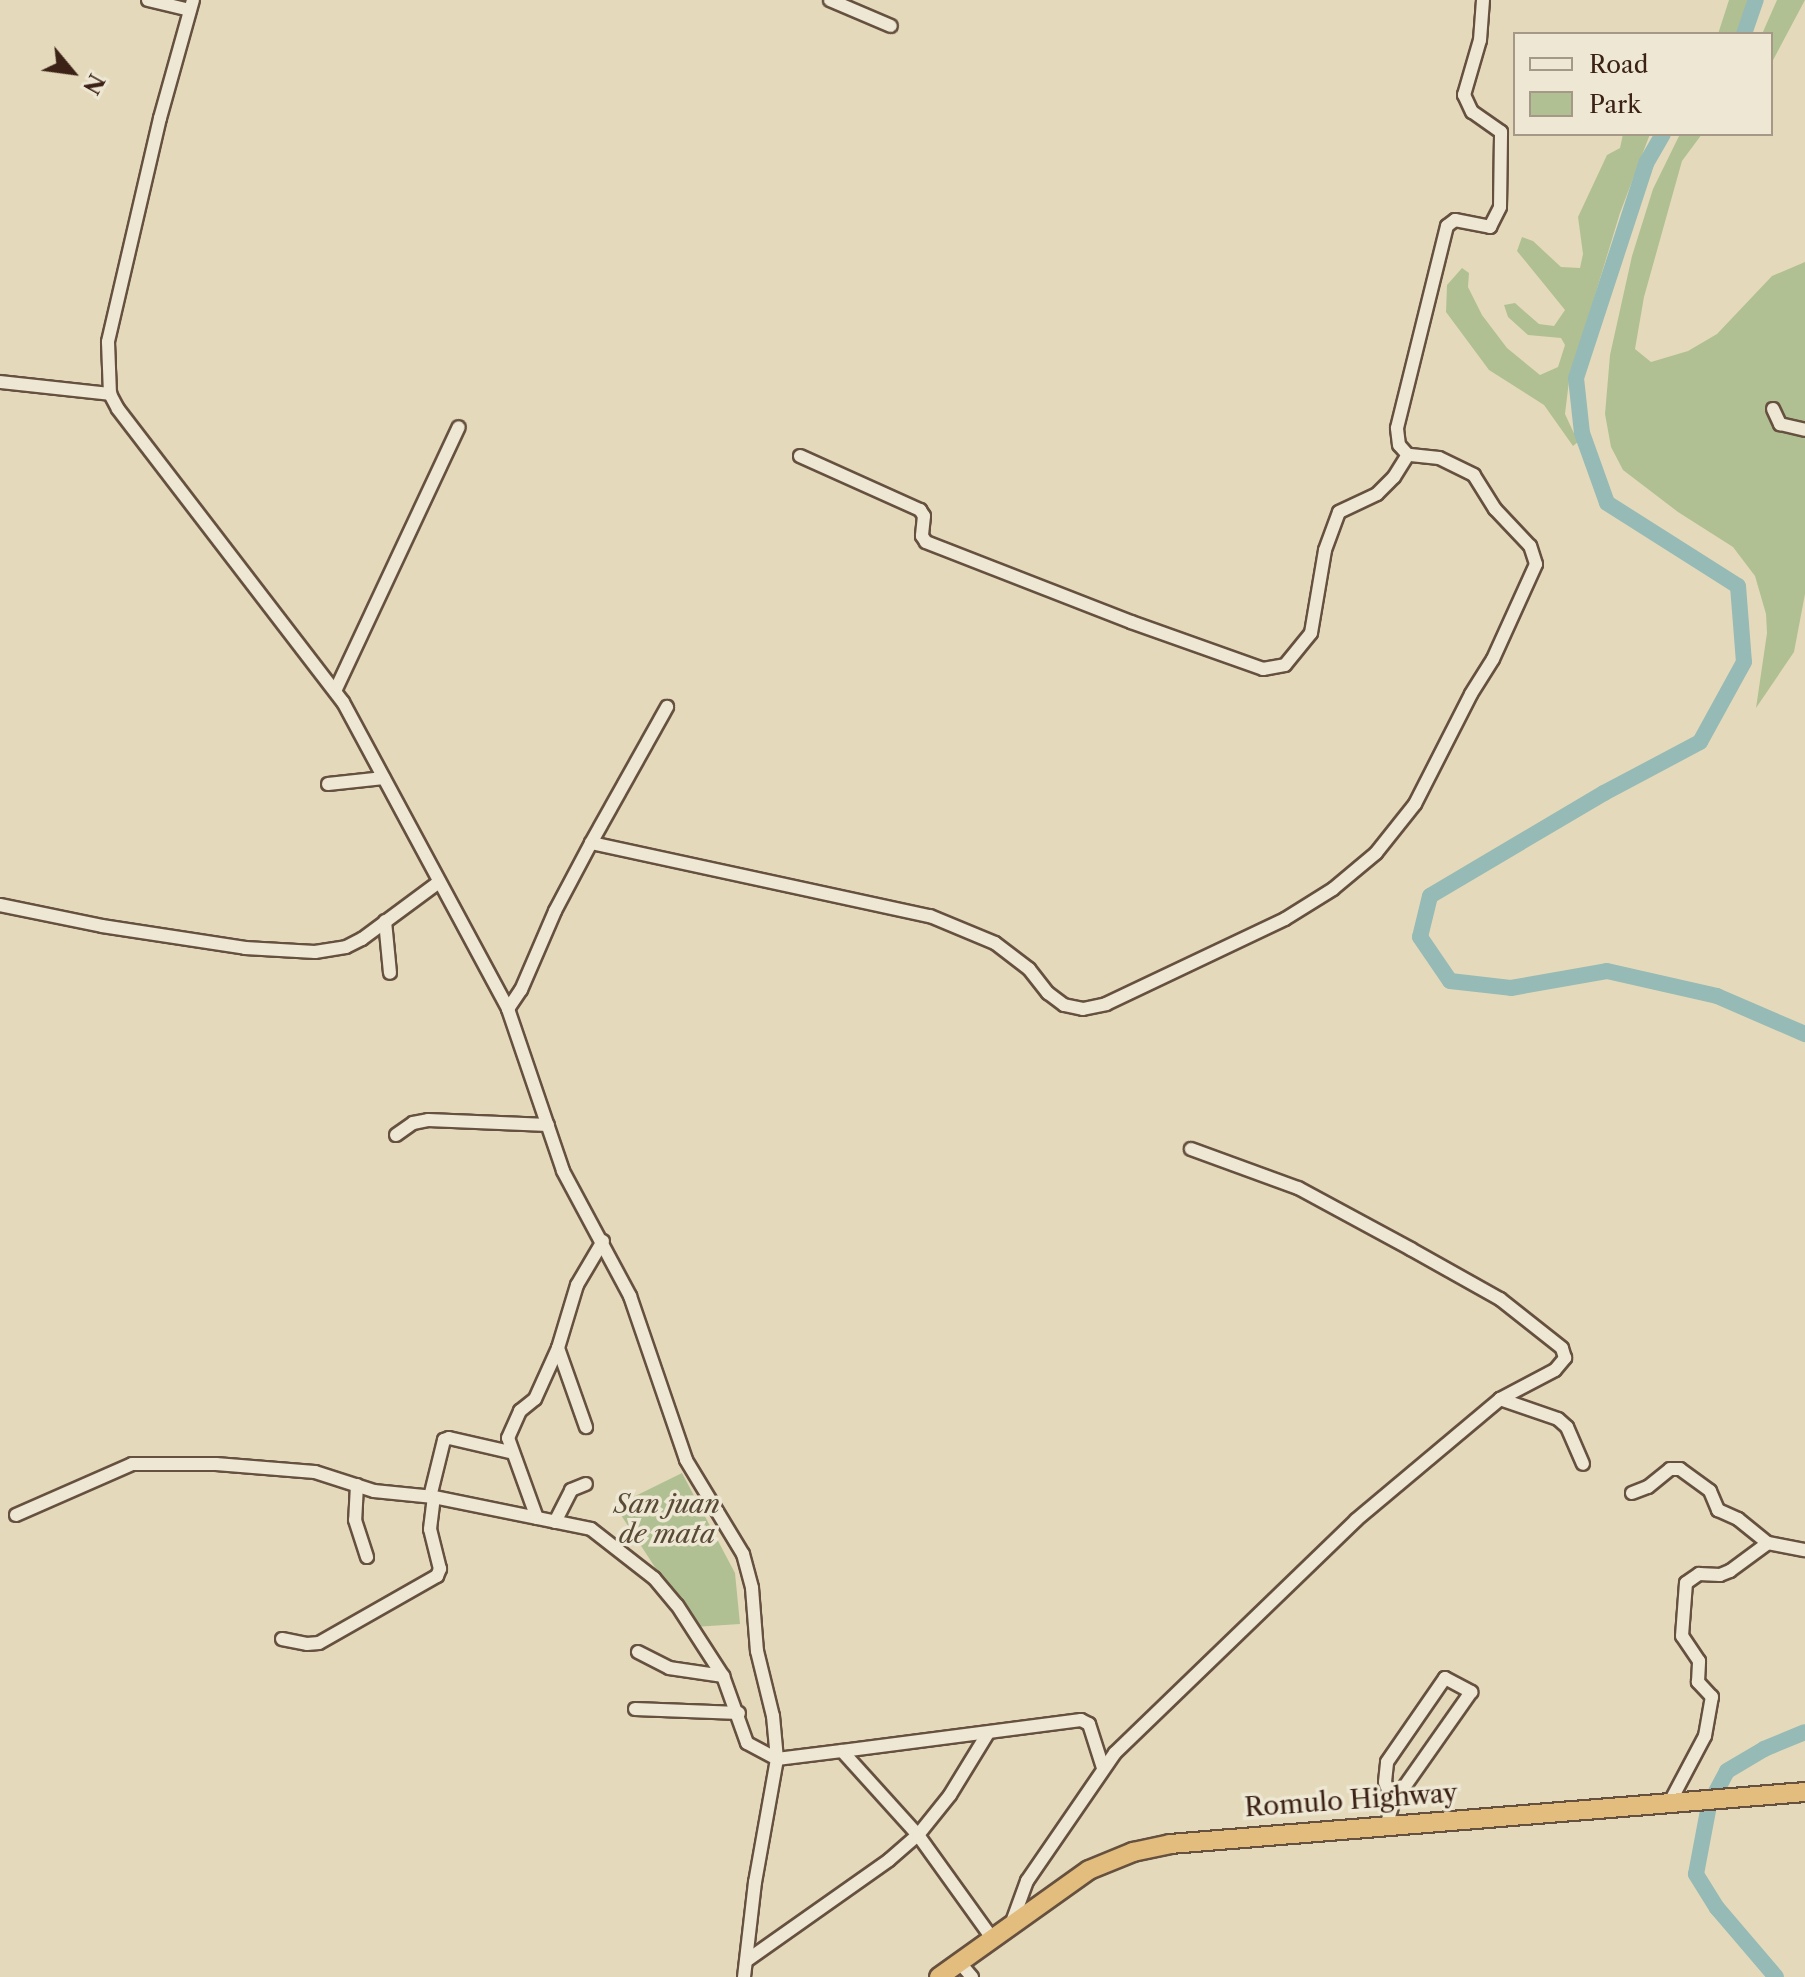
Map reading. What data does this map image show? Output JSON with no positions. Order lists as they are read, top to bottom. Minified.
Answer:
{"streets":{"highway":["Romulo Highway"]},"parks":["San juan de mata"],"legend":["Road","Park"],"north":"bottom right"}
